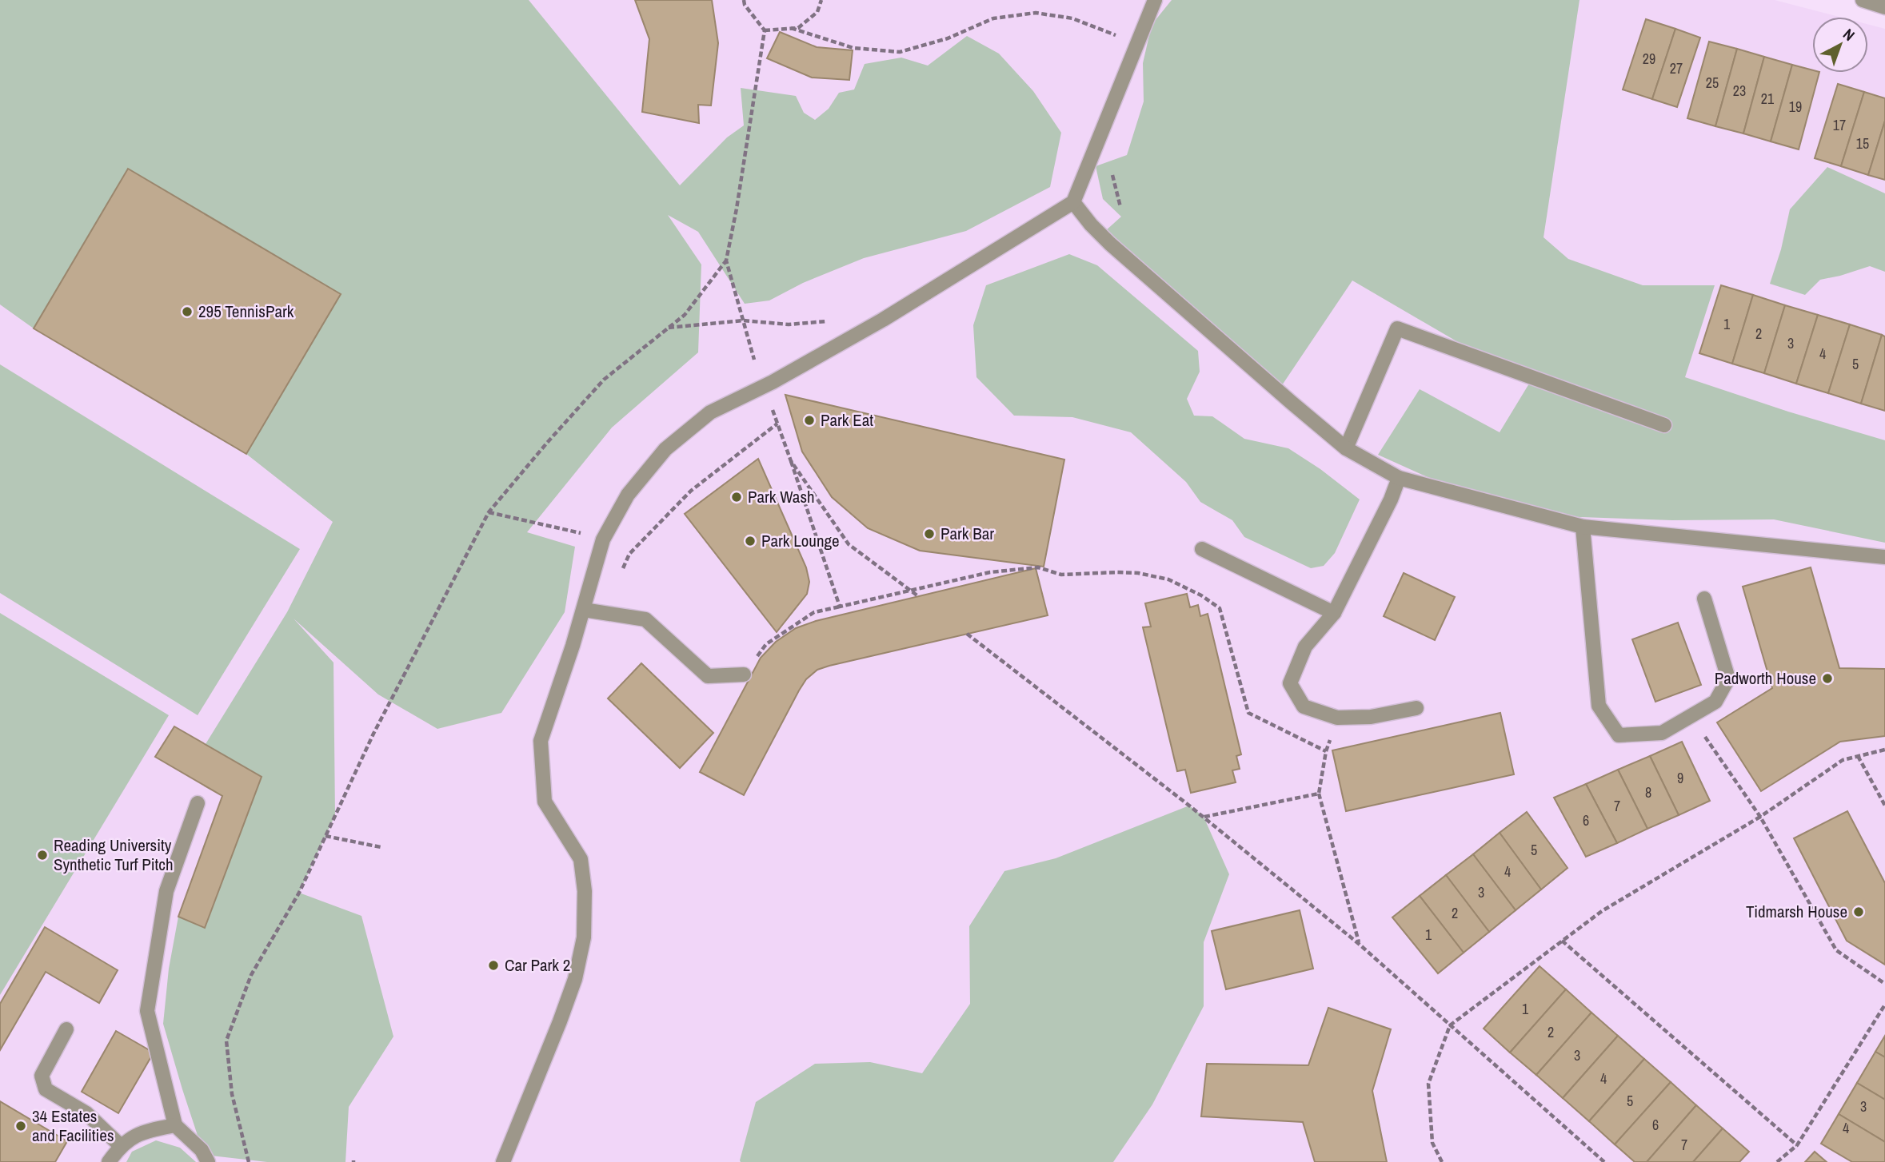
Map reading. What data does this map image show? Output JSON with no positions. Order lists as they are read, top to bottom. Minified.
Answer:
{"places":["295 TennisPark","Park Eat","Park Wash","Park Bar","Park Lounge","Padworth House","Reading University Synthetic Turf Pitch","Tidmarsh House","Car Park 2","34 Estates and Facilities"],"house_numbers":["29","27","25","23","21","19","17","15","1","2","3","4","5","9","8","7","6","5","4","3","2","1","1","2","3","4","5","3","6","4","7"],"north":"top right"}
